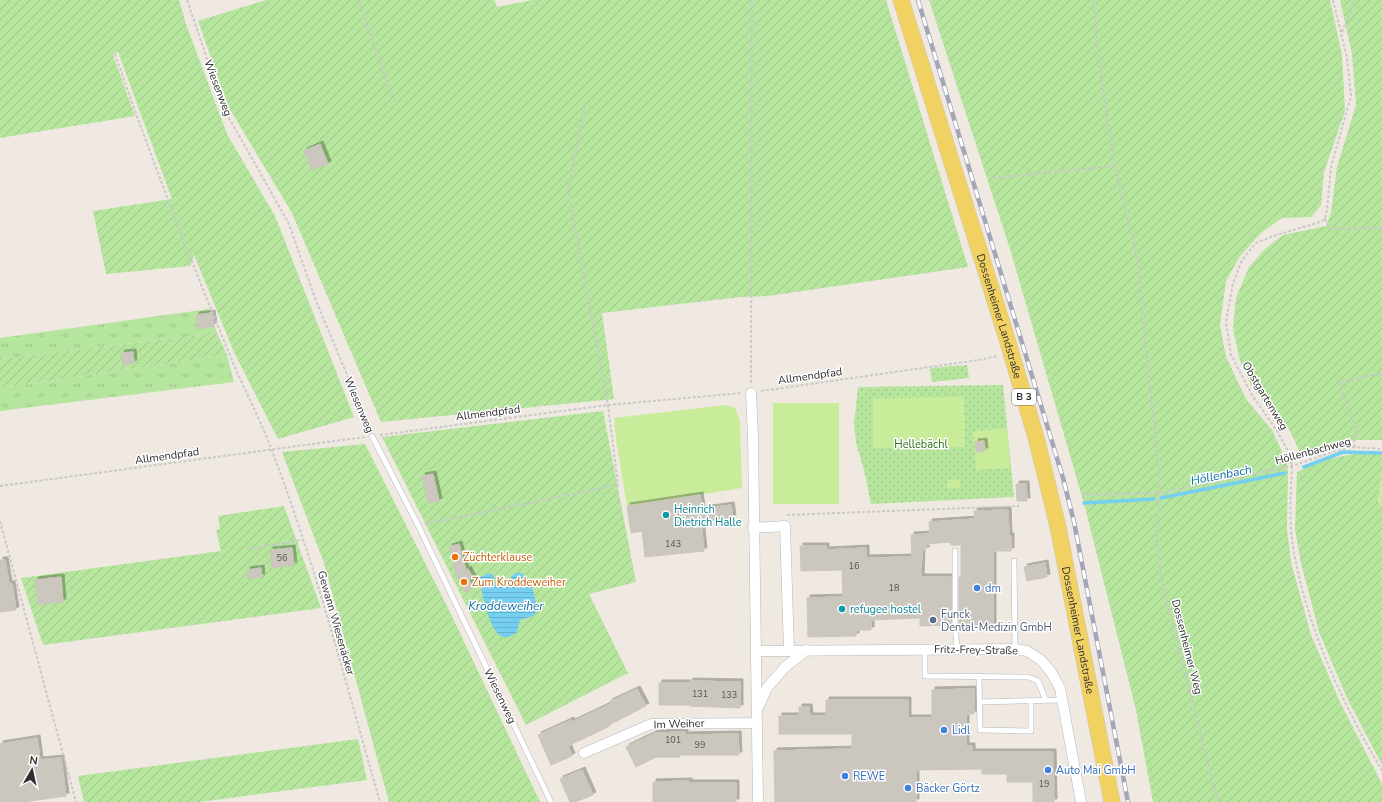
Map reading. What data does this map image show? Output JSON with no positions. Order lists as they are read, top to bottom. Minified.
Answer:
{"streets":{"main road":["Dossenheimer Landstraße","B 3"],"street":["Fritz-Frey-Straße","Im Weiher"],"lane":["Wiesenweg"],"path":["Allmendpfad","Obstgartenweg","Höllenbachweg","Gewann Wiesenäcker","Dossenheimer Weg"]},"crossings":[["Wiesenweg","Allmendpfad"],["Allmendpfad","Gewann Wiesenäcker"],["Obstgartenweg","Höllenbachweg"],["Höllenbachweg","Dossenheimer Weg"]],"water":["Höllenbach","Kroddeweiher"],"parks":["Hellebächl"],"places":["Heinrich Dietrich Halle","Züchterklause","Zum Kroddeweiher","dm","refugee hostel","Funck Dental-Medizin GmbH","Lidl","Auto Mai GmbH","REWE","Bäcker Görtz"],"house_numbers":["143","56","16","18","131","133","101","99","19"],"north":"top"}
